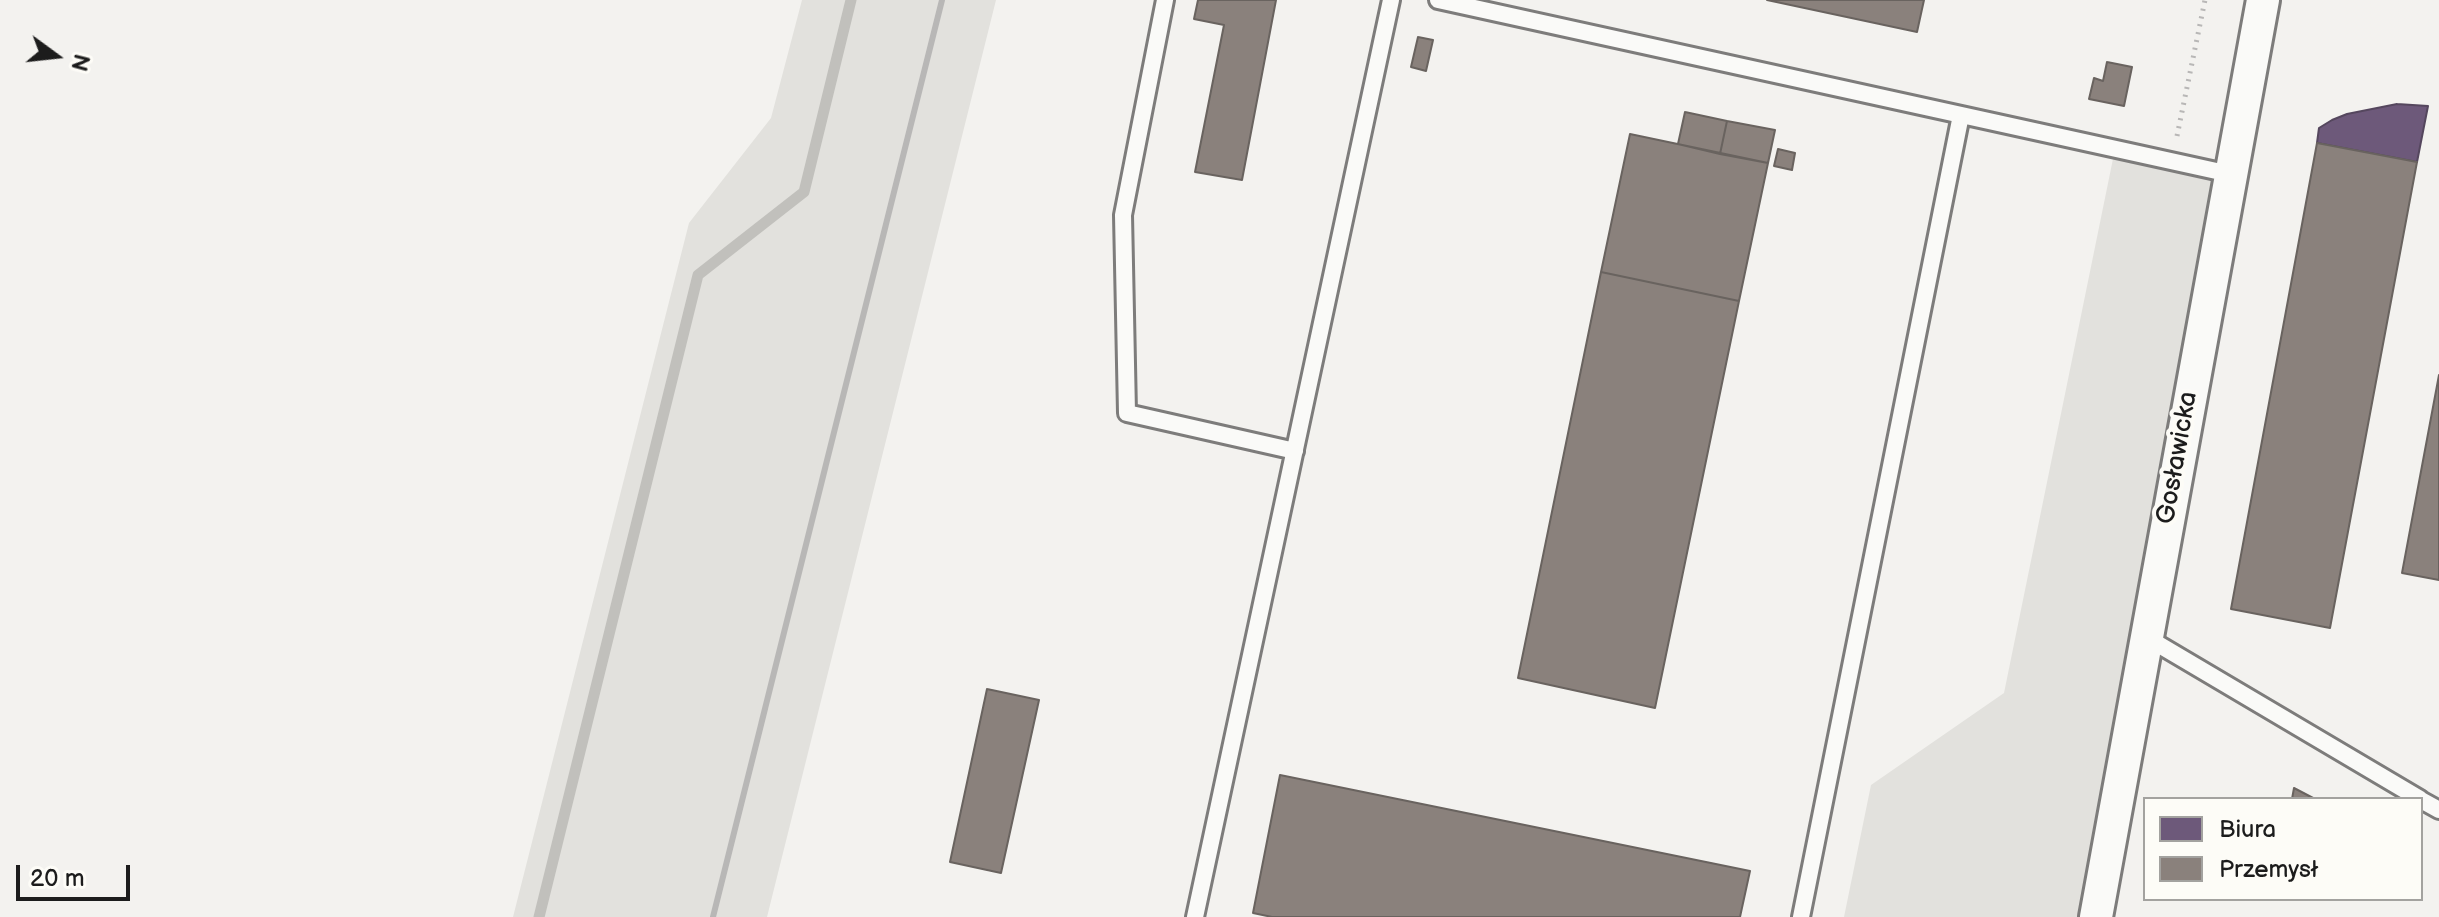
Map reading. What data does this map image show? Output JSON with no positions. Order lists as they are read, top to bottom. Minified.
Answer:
{"streets":{"street":["Gosławicka"]},"legend":["Biura","Przemysł"],"scale_bar":"20 m","north":"right"}
